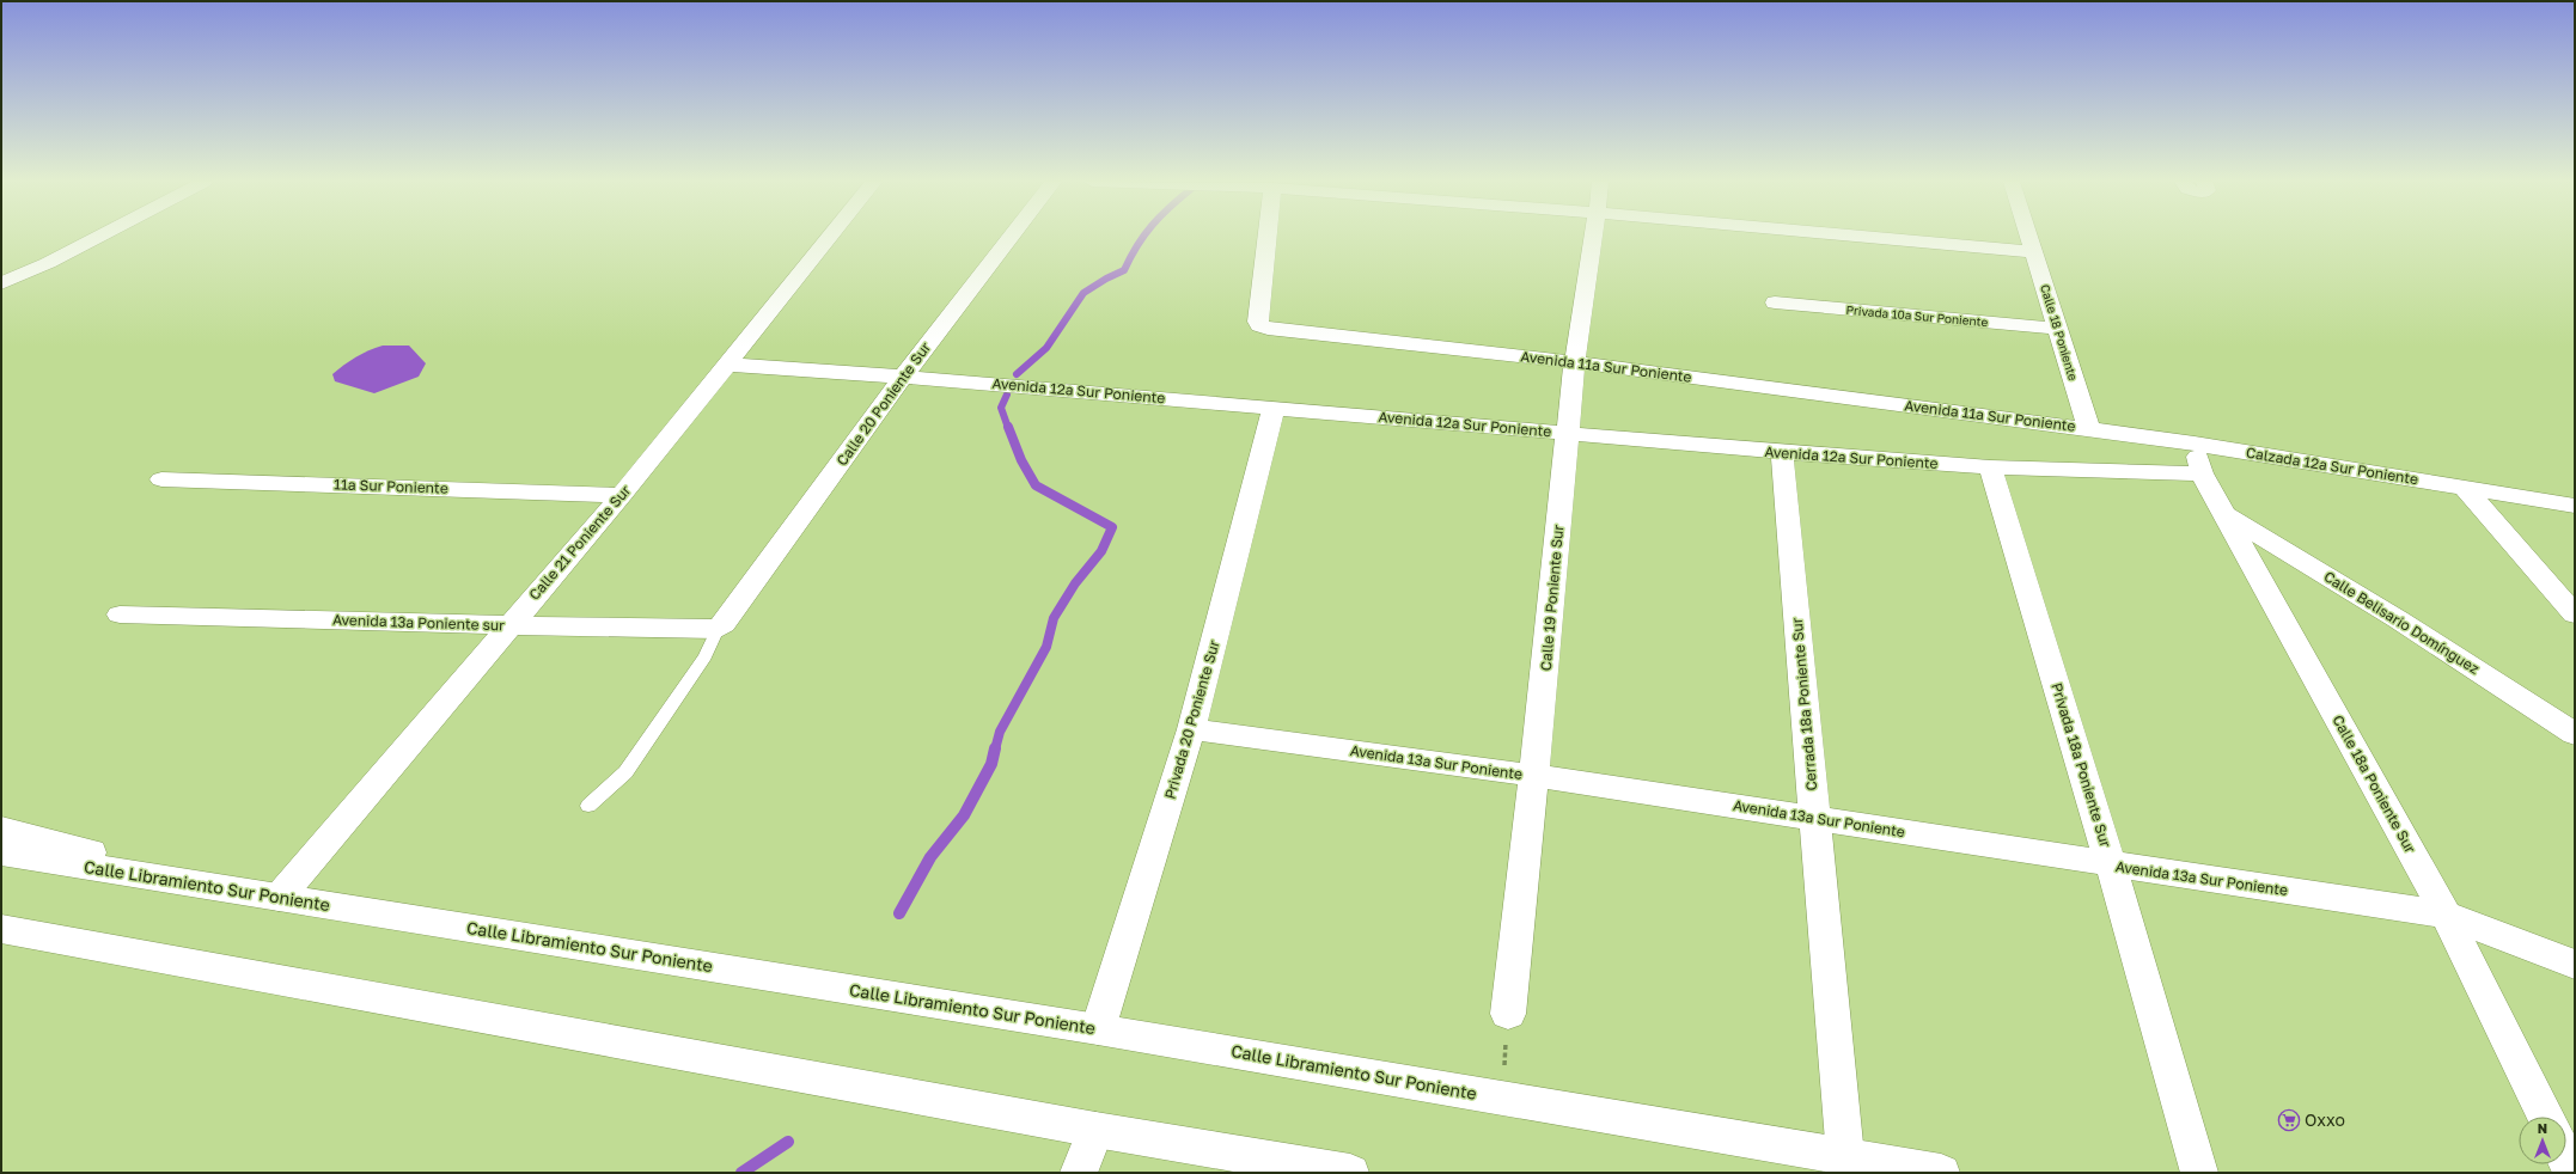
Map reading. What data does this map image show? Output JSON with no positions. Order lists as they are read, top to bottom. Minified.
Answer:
{"streets":{"street":["Privada 10a Sur Poniente","Calle 18 Poniente","Avenida 11a Sur Poniente","Avenida 12a Sur Poniente","Calle 20 Poniente Sur","Calzada 12a Sur Poniente","11a Sur Poniente","Calle 21 Poniente Sur","Calle 19 Poniente Sur","Avenida 13a Poniente sur","Calle Belisario Domínguez","Cerrada 18a Poniente Sur","Privada 20 Poniente Sur","Avenida 13a Sur Poniente","Privada 18a Poniente Sur","Calle 18a Poniente Sur","Calle Libramiento Sur Poniente"]},"crossings":[["Privada 10a Sur Poniente","Calle 18 Poniente"],["Calle 18 Poniente","Avenida 11a Sur Poniente"],["Calle 18 Poniente","Calzada 12a Sur Poniente"],["Avenida 11a Sur Poniente","Calzada 12a Sur Poniente"],["Avenida 11a Sur Poniente","Calle 19 Poniente Sur"],["Avenida 12a Sur Poniente","Calle 20 Poniente Sur"],["Avenida 12a Sur Poniente","Calle 21 Poniente Sur"],["Avenida 12a Sur Poniente","Calle 19 Poniente Sur"],["Avenida 12a Sur Poniente","Cerrada 18a Poniente Sur"],["Avenida 12a Sur Poniente","Privada 20 Poniente Sur"],["Avenida 12a Sur Poniente","Privada 18a Poniente Sur"],["Avenida 12a Sur Poniente","Calle 18a Poniente Sur"],["Calle 20 Poniente Sur","Avenida 13a Poniente sur"],["Calzada 12a Sur Poniente","Calle 18a Poniente Sur"],["11a Sur Poniente","Calle 21 Poniente Sur"],["Calle 21 Poniente Sur","Avenida 13a Poniente sur"],["Calle 21 Poniente Sur","Calle Libramiento Sur Poniente"],["Calle 19 Poniente Sur","Avenida 13a Sur Poniente"],["Calle Belisario Domínguez","Calle 18a Poniente Sur"],["Cerrada 18a Poniente Sur","Avenida 13a Sur Poniente"],["Cerrada 18a Poniente Sur","Calle Libramiento Sur Poniente"],["Privada 20 Poniente Sur","Avenida 13a Sur Poniente"],["Privada 20 Poniente Sur","Calle Libramiento Sur Poniente"],["Avenida 13a Sur Poniente","Privada 18a Poniente Sur"],["Avenida 13a Sur Poniente","Calle 18a Poniente Sur"]],"places":{"supermarket":["Oxxo"]},"north":"top"}
